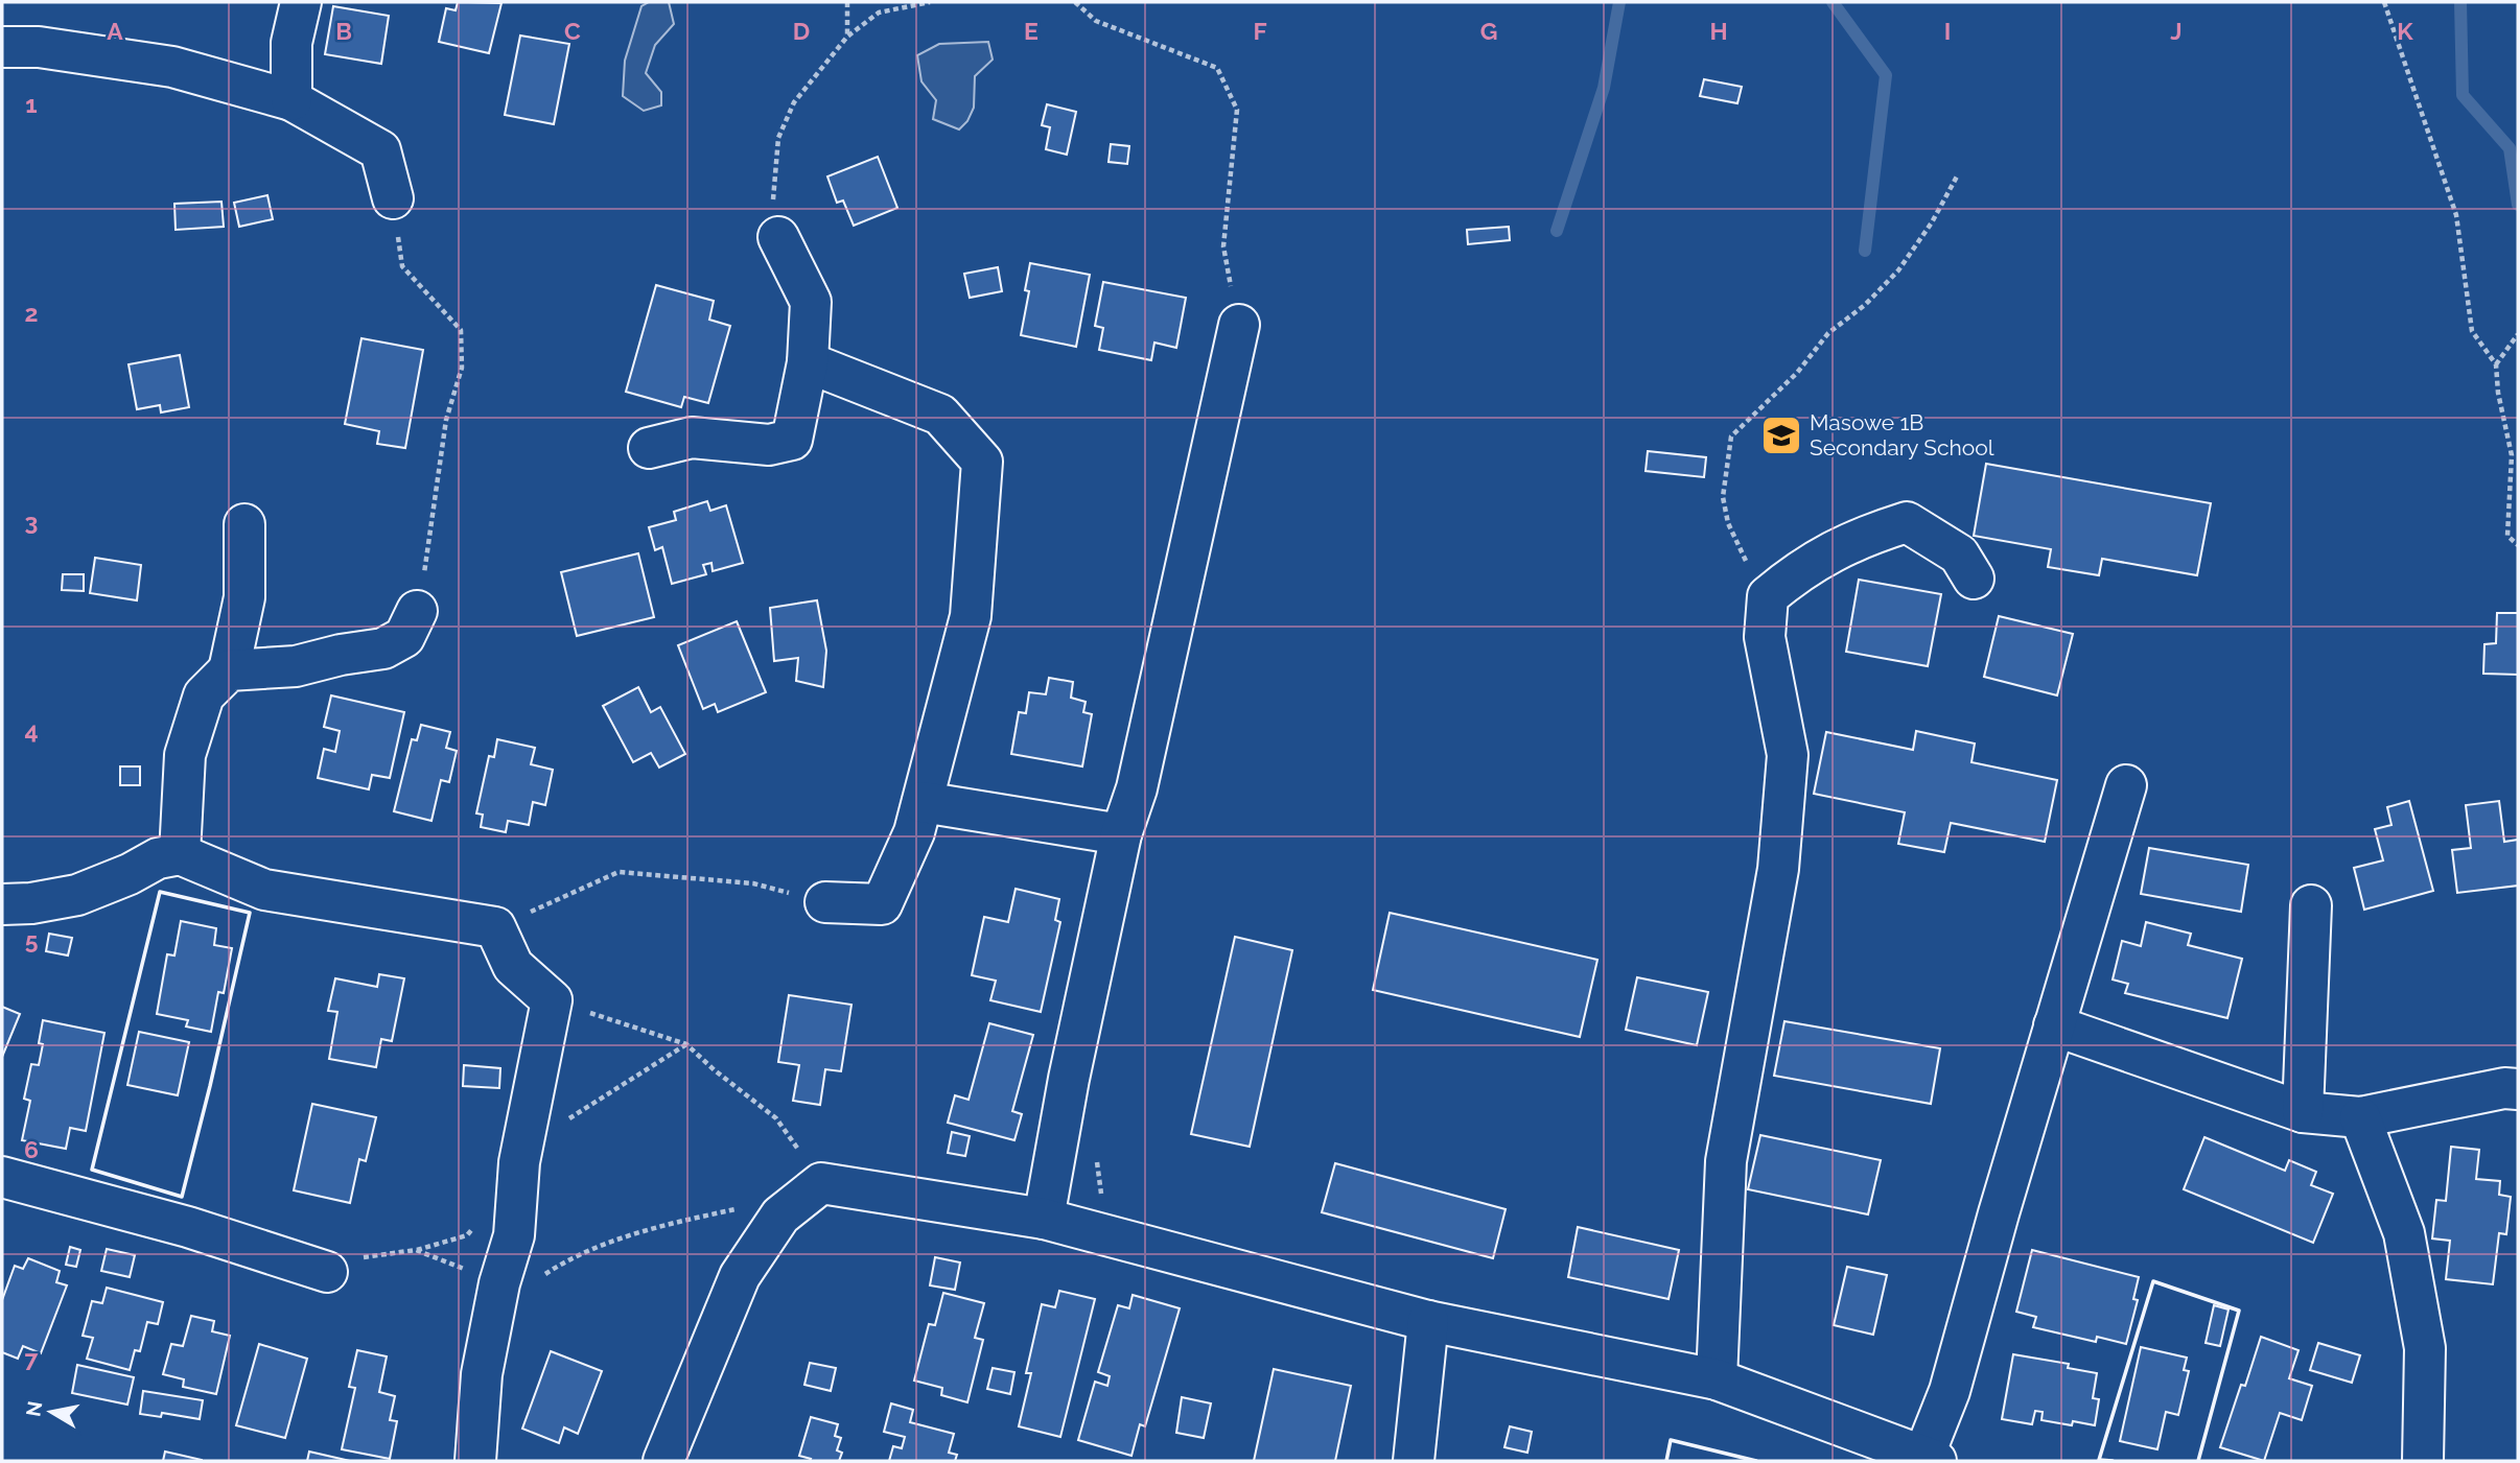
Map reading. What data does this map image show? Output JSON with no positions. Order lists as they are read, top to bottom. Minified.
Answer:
{"places":{"school or university":["Masowe 1B Secondary School"]},"north":"left","grid":{"columns":["A","B","C","D","E","F","G","H","I","J","K"],"rows":["1","2","3","4","5","6","7"]}}
